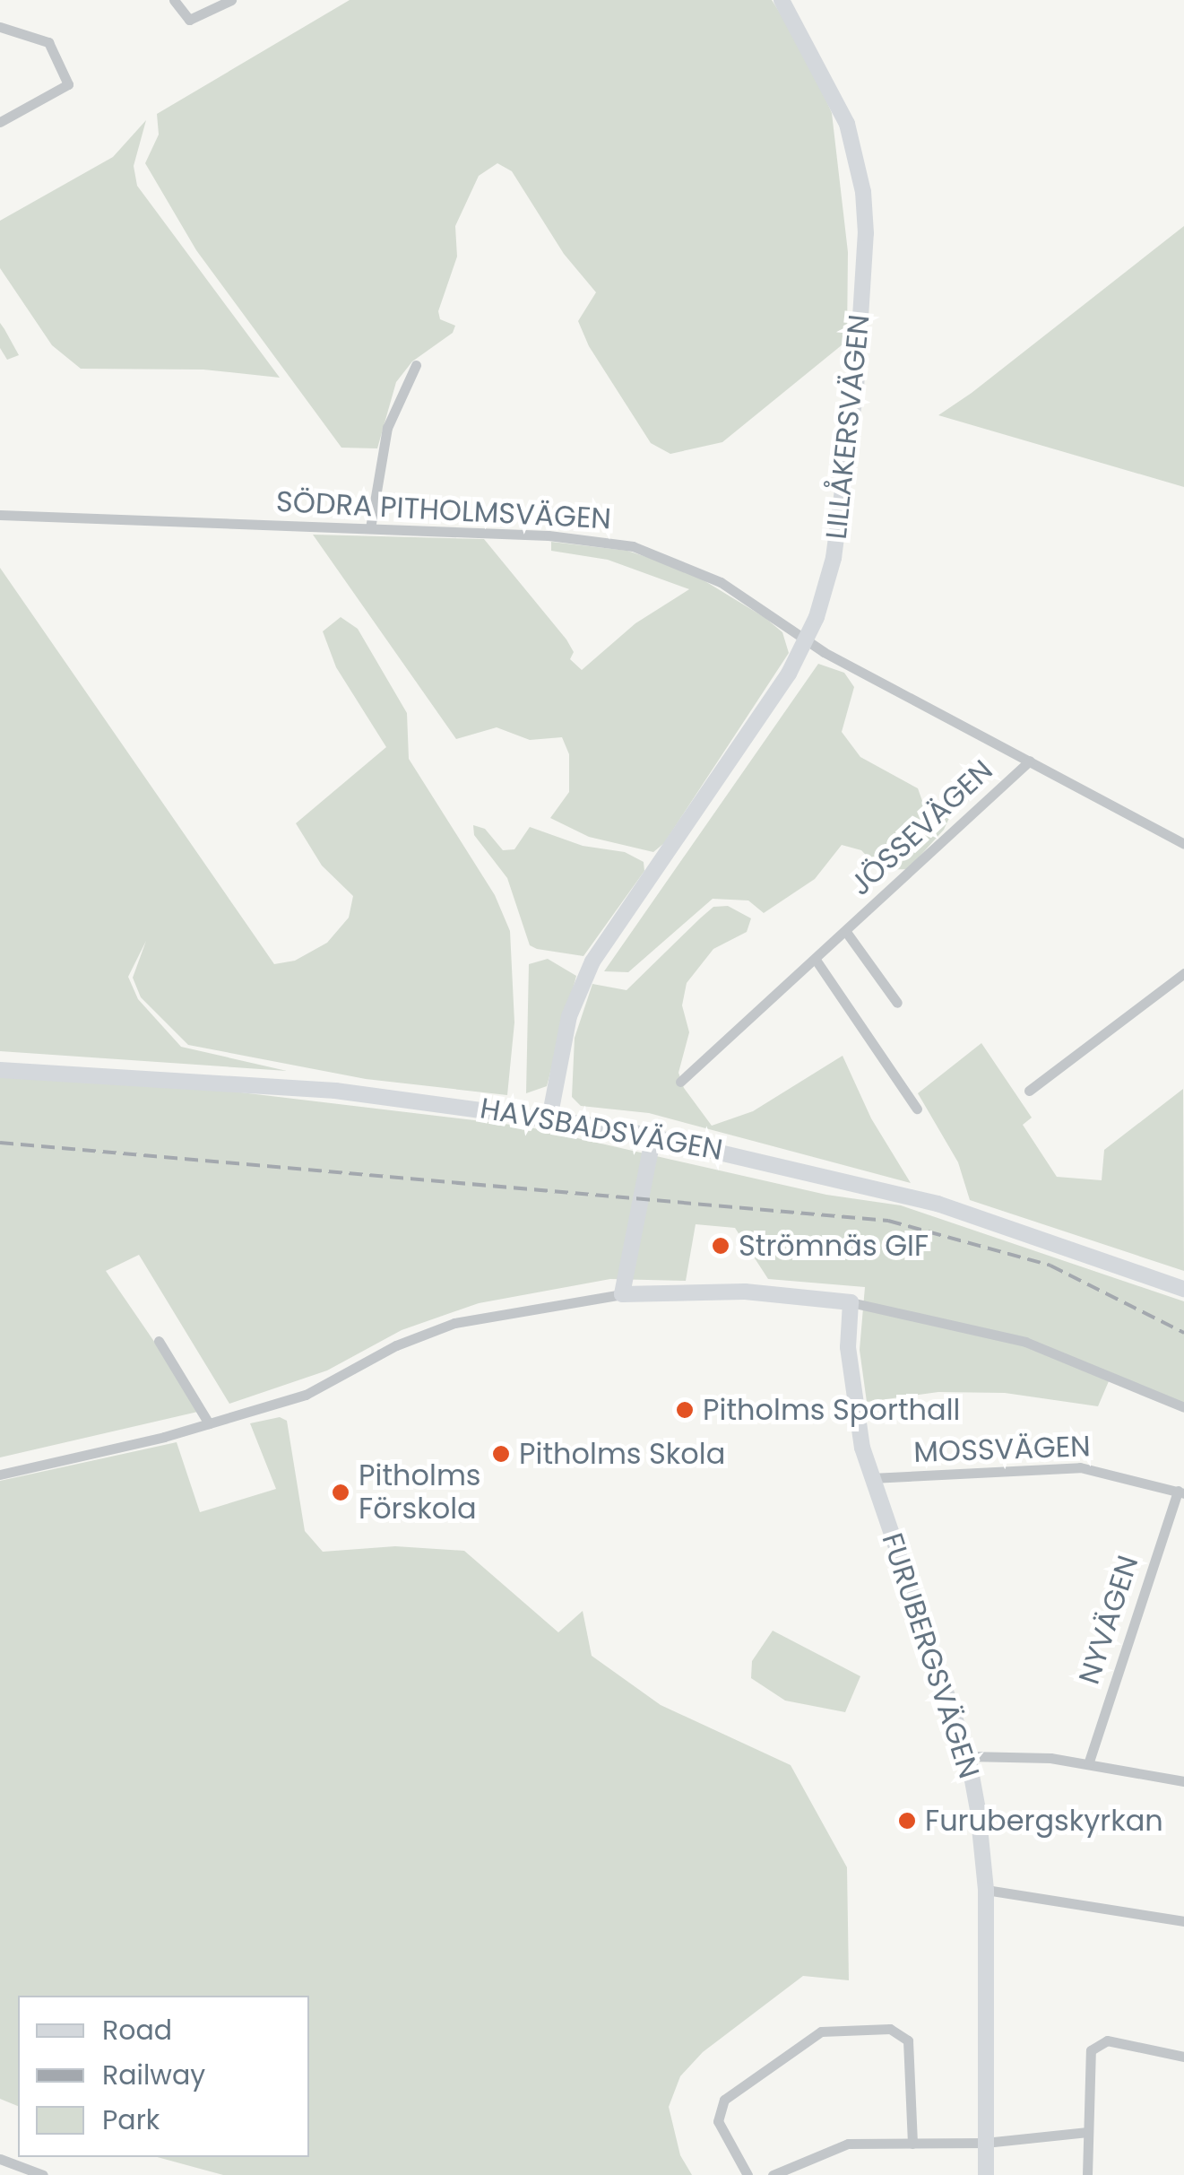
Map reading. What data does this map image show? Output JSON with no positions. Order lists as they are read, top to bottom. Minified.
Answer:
{"streets":{"street":["LILLÅKERSVÄGEN","SÖDRA PITHOLMSVÄGEN","JÖSSEVÄGEN","HAVSBADSVÄGEN","MOSSVÄGEN","NYVÄGEN","FURUBERGSVÄGEN"]},"crossings":[["LILLÅKERSVÄGEN","SÖDRA PITHOLMSVÄGEN"],["LILLÅKERSVÄGEN","HAVSBADSVÄGEN"],["SÖDRA PITHOLMSVÄGEN","JÖSSEVÄGEN"],["MOSSVÄGEN","NYVÄGEN"],["MOSSVÄGEN","FURUBERGSVÄGEN"]],"places":["Strömnäs GIF","Pitholms Sporthall","Pitholms Skola","Pitholms Förskola","Furubergskyrkan"],"legend":["Road","Railway","Park"]}
